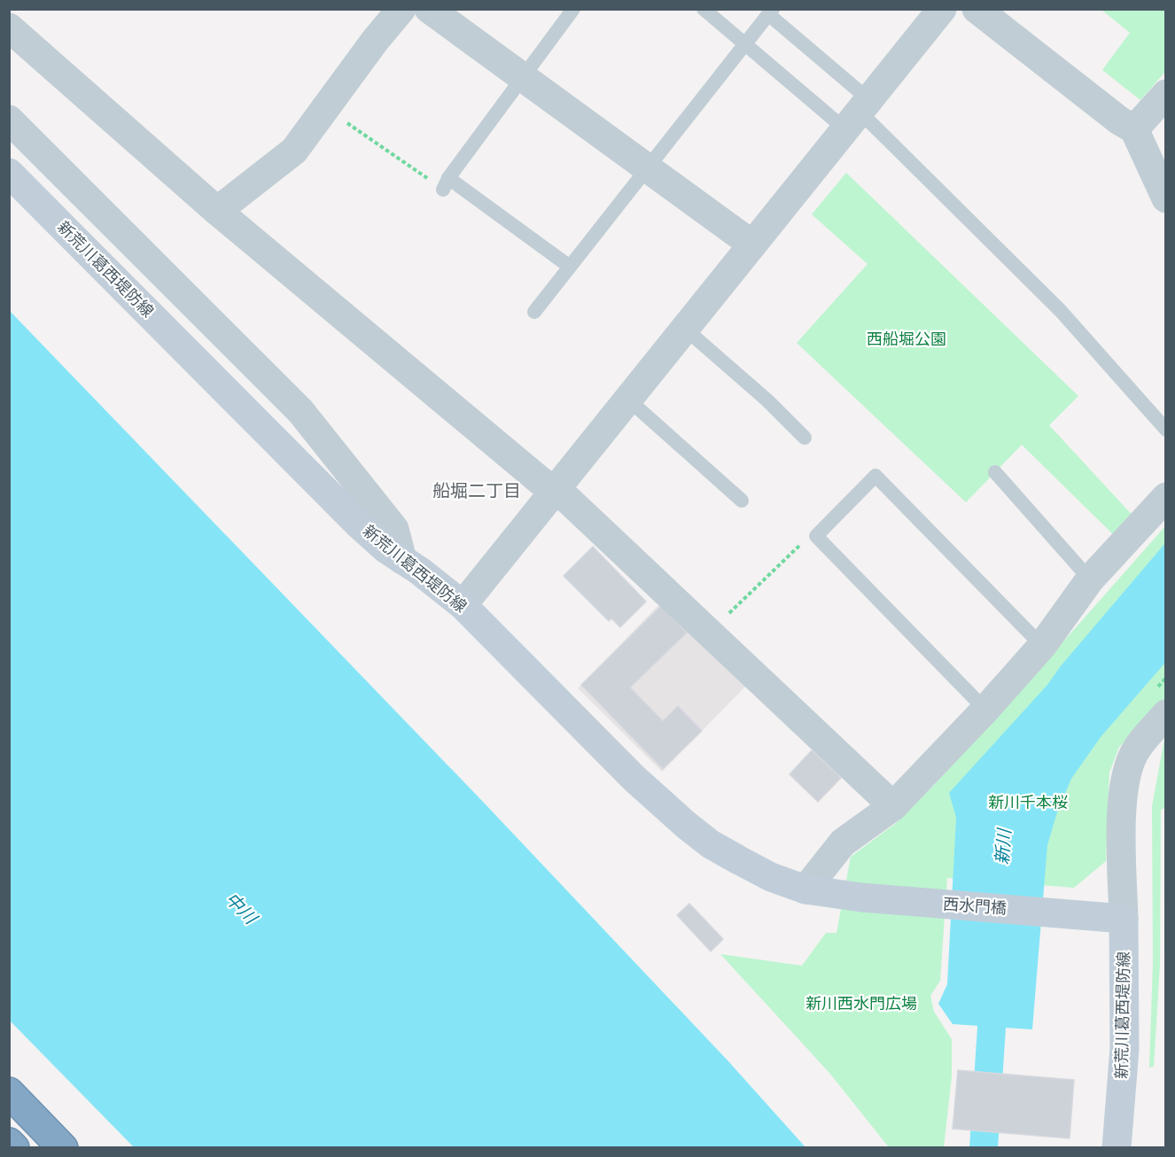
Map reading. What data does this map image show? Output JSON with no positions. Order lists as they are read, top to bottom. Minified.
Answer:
{"streets":{"main road":["新荒川葛西堤防線","西水門橋"]},"crossings":[["新荒川葛西堤防線","西水門橋"]],"districts":["船堀二丁目"],"water":["新川","中川"],"parks":["西船堀公園","新川千本桜","新川西水門広場"]}
